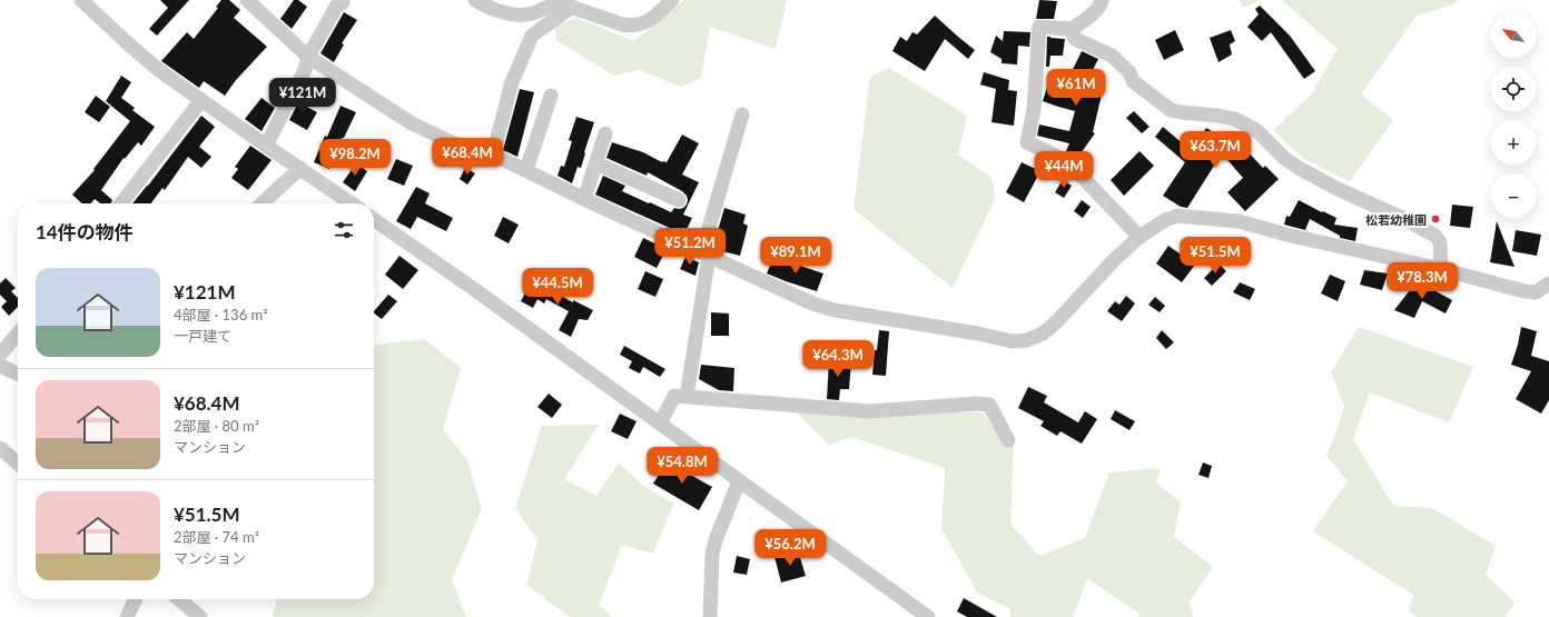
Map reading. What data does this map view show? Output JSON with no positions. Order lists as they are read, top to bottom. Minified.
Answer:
{"places":["松若幼稚園"],"north":"top left","page":{"map_buttons":["+","−"],"price":["¥61M","¥121M","¥63.7M","¥68.4M","¥98.2M","¥44M","¥51.2M","¥89.1M","¥51.5M","¥78.3M","¥44.5M","¥64.3M","¥54.8M","¥56.2M"],"heading":"14件の物件","list":[{"name":"¥121M","note":"4部屋 · 136 m² · 一戸建て"},{"name":"¥68.4M","note":"2部屋 · 80 m² · マンション"},{"name":"¥51.5M","note":"2部屋 · 74 m² · マンション"}]}}
